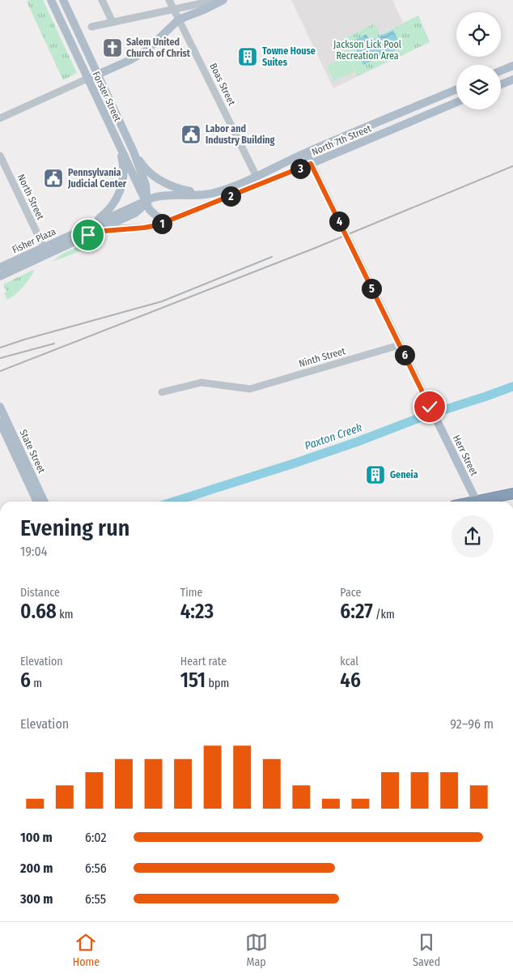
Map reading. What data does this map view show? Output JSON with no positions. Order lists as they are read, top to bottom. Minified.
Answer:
{"streets":{"main road":["Forster Street","North 7th Street","Fisher Plaza","State Street","Herr Street"],"street":["Boas Street","North Street","Ninth Street"]},"crossings":[["Boas Street","North 7th Street"],["Forster Street","North 7th Street"],["Forster Street","Fisher Plaza"],["North 7th Street","Fisher Plaza"],["North 7th Street","Herr Street"],["North Street","Fisher Plaza"],["Ninth Street","Herr Street"]],"water":["Paxton Creek"],"parks":["Jackson Lick Pool Recreation Area"],"places":{"church":["Salem United Church of Christ"],"building":["Towne House Suites","Geneia"],"public building":["Labor and Industry Building","Pennsylvania Judicial Center"]},"page":{"pins":["3","2","4","1","5","6"],"heading":["Evening run","19:04"],"stats":[["Distance","0.68 km"],["Time","4:23"],["Pace","6:27 /km"],["Elevation","6 m"],["Heart rate","151 bpm"],["kcal","46"]],"chart":["Elevation","92–96 m"],"list":[{"name":"100 m","note":"6:02"},{"name":"200 m","note":"6:56"},{"name":"300 m","note":"6:55"}],"tabs":["Home","Map","Saved"]}}
